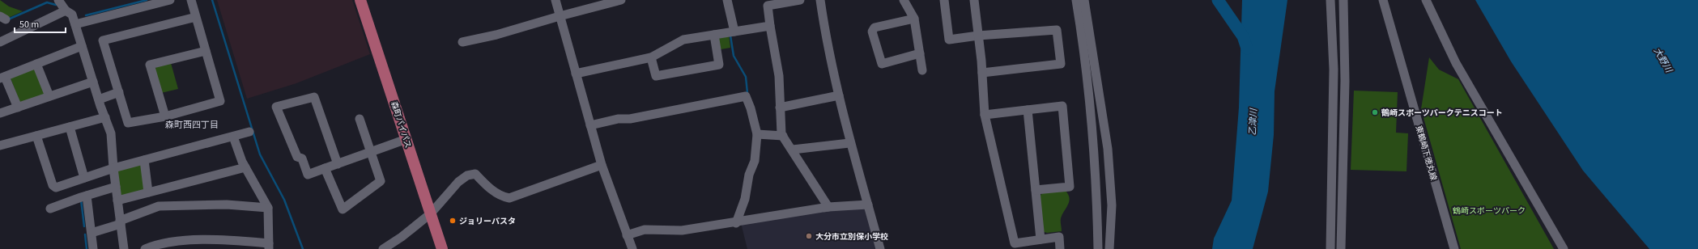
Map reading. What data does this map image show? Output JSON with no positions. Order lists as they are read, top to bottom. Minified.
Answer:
{"streets":{"main road":["森町バイパス"],"street":["東鶴崎下徳丸線"]},"districts":["森町西四丁目"],"water":["大野川","乙津川"],"parks":["鶴崎スポーツパーク"],"places":["鶴崎スポーツパークテニスコート","ジョリーパスタ","大分市立別保小学校"],"scale_bar":"50 m"}
